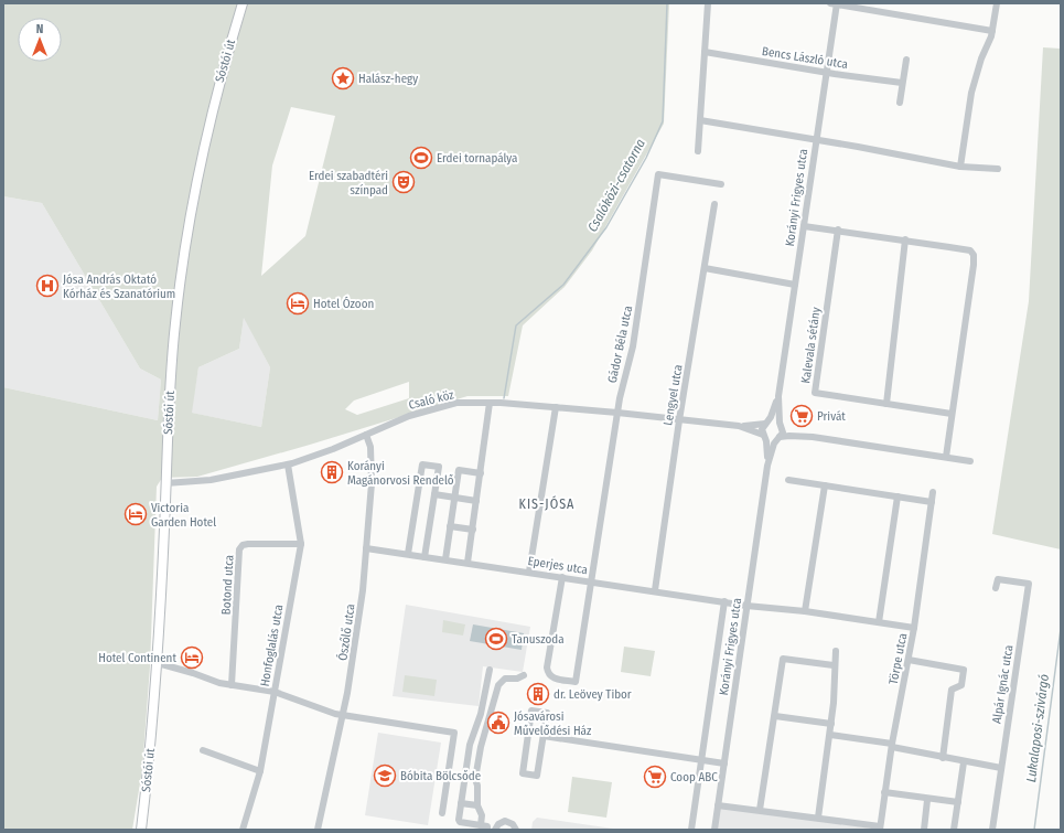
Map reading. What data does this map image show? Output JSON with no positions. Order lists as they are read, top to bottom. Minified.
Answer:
{"streets":{"main road":["Sóstói út"],"street":["Bencs László utca","Korányi Frigyes utca","Gádor Béla utca","Kalevala sétány","Lengyel utca","Csaló köz","Eperjes utca","Botond utca","Ószőlő utca","Honfoglalás utca","Törpe utca","Alpár Ignác utca"]},"crossings":[["Bencs László utca","Korányi Frigyes utca"],["Sóstói út","Csaló köz"],["Korányi Frigyes utca","Csaló köz"],["Korányi Frigyes utca","Eperjes utca"],["Gádor Béla utca","Csaló köz"],["Gádor Béla utca","Eperjes utca"],["Lengyel utca","Csaló köz"],["Lengyel utca","Eperjes utca"],["Csaló köz","Ószőlő utca"],["Csaló köz","Honfoglalás utca"],["Eperjes utca","Ószőlő utca"],["Eperjes utca","Törpe utca"],["Botond utca","Honfoglalás utca"]],"districts":["KIS-JÓSA"],"water":["Csalóközi-csatorna","Lukalaposi-szivárgó"],"places":{"place":["Halász-hegy"],"sports":["Erdei tornapálya","Tanuszoda"],"theatre":["Erdei szabadtéri színpad"],"hospital":["Jósa András Oktató Kórház és Szanatórium"],"hotel":["Hotel Ózoon","Victoria Garden Hotel","Hotel Continent"],"supermarket":["Privát","Coop ABC"],"building":["Korányi Magánorvosi Rendelő","dr. Leövey Tibor"],"public building":["Jósavárosi Művelődési Ház"],"school or university":["Bóbita Bölcsőde"]},"north":"top"}
